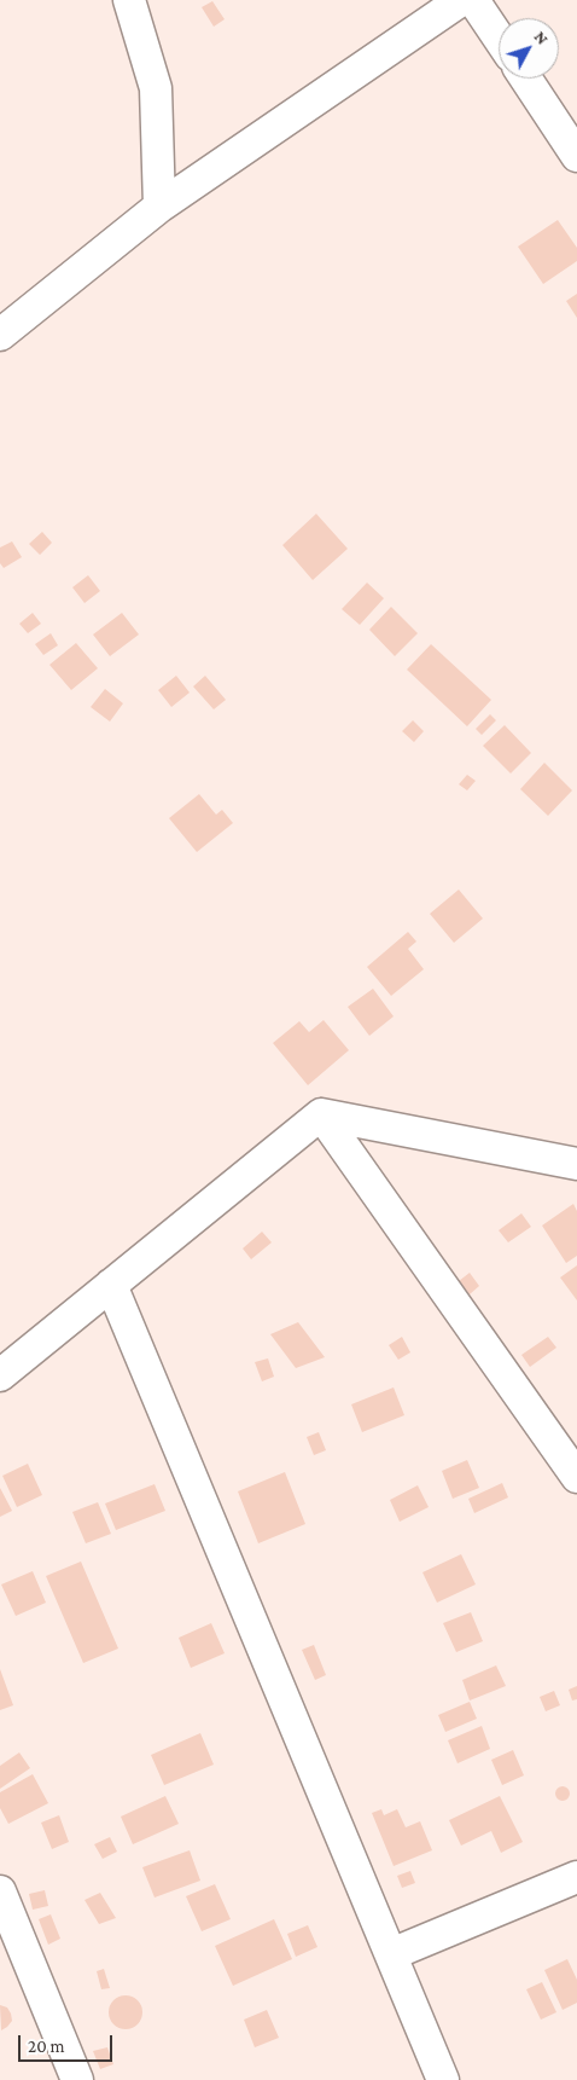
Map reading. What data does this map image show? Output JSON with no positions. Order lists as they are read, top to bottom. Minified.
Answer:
{"scale_bar":"20 m","north":"top right"}
